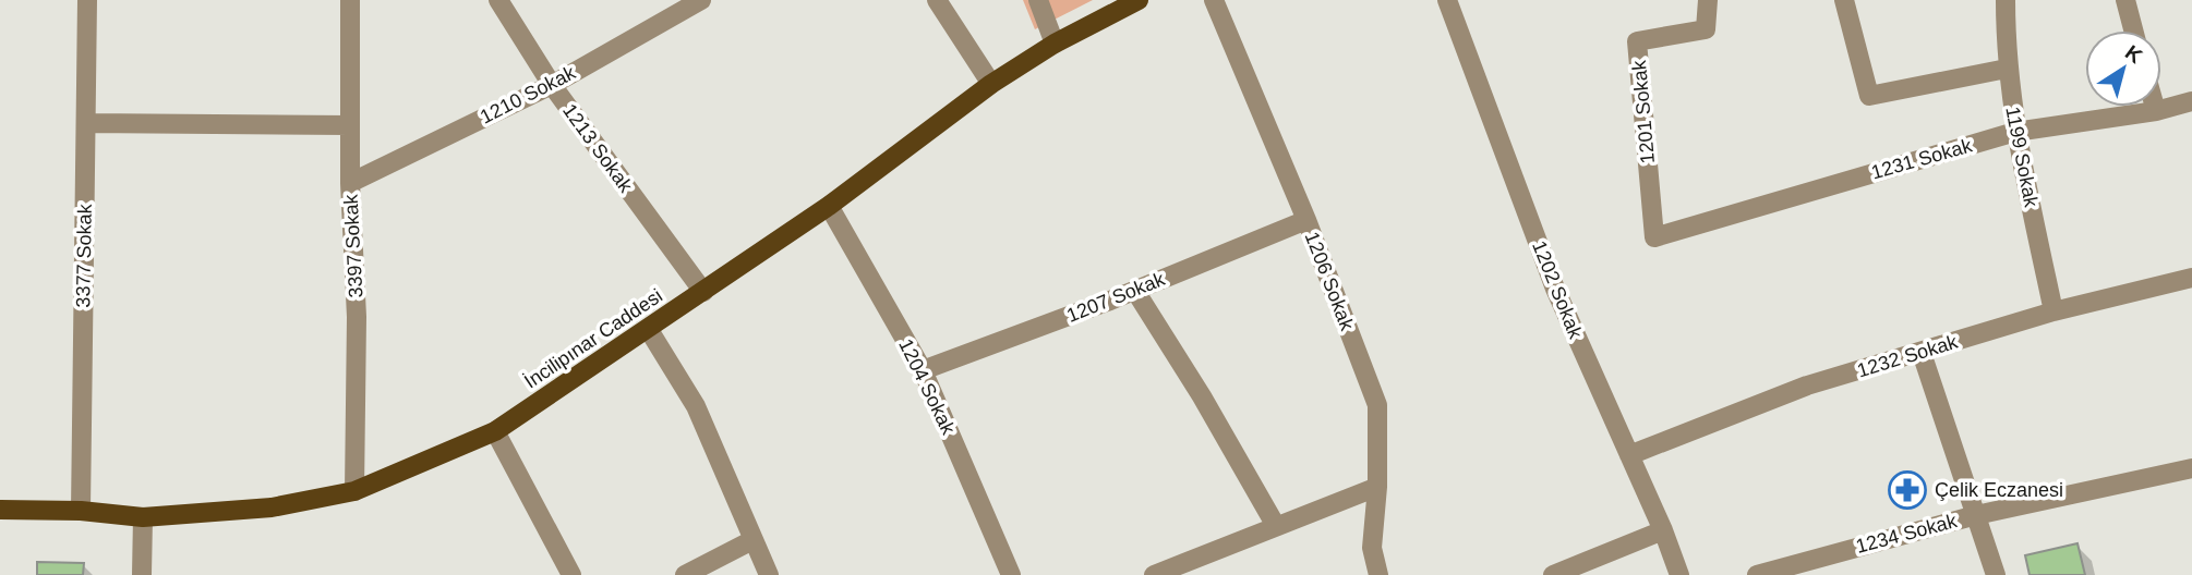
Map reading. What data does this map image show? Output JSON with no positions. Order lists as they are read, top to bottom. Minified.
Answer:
{"streets":{"main road":["İncilipınar Caddesi"],"street":["1210 Sokak","1201 Sokak","1213 Sokak","1199 Sokak","1231 Sokak","3397 Sokak","3377 Sokak","1206 Sokak","1202 Sokak","1207 Sokak","1232 Sokak","1204 Sokak","1234 Sokak"]},"crossings":[["1210 Sokak","1213 Sokak"],["1210 Sokak","3397 Sokak"],["1201 Sokak","1231 Sokak"],["1213 Sokak","İncilipınar Caddesi"],["1199 Sokak","1231 Sokak"],["1199 Sokak","1232 Sokak"],["3397 Sokak","İncilipınar Caddesi"],["3377 Sokak","İncilipınar Caddesi"],["1206 Sokak","1207 Sokak"],["1202 Sokak","1232 Sokak"],["1207 Sokak","1204 Sokak"],["İncilipınar Caddesi","1204 Sokak"]],"places":{"pharmacy":["Çelik Eczanesi"]},"north":"top right"}
